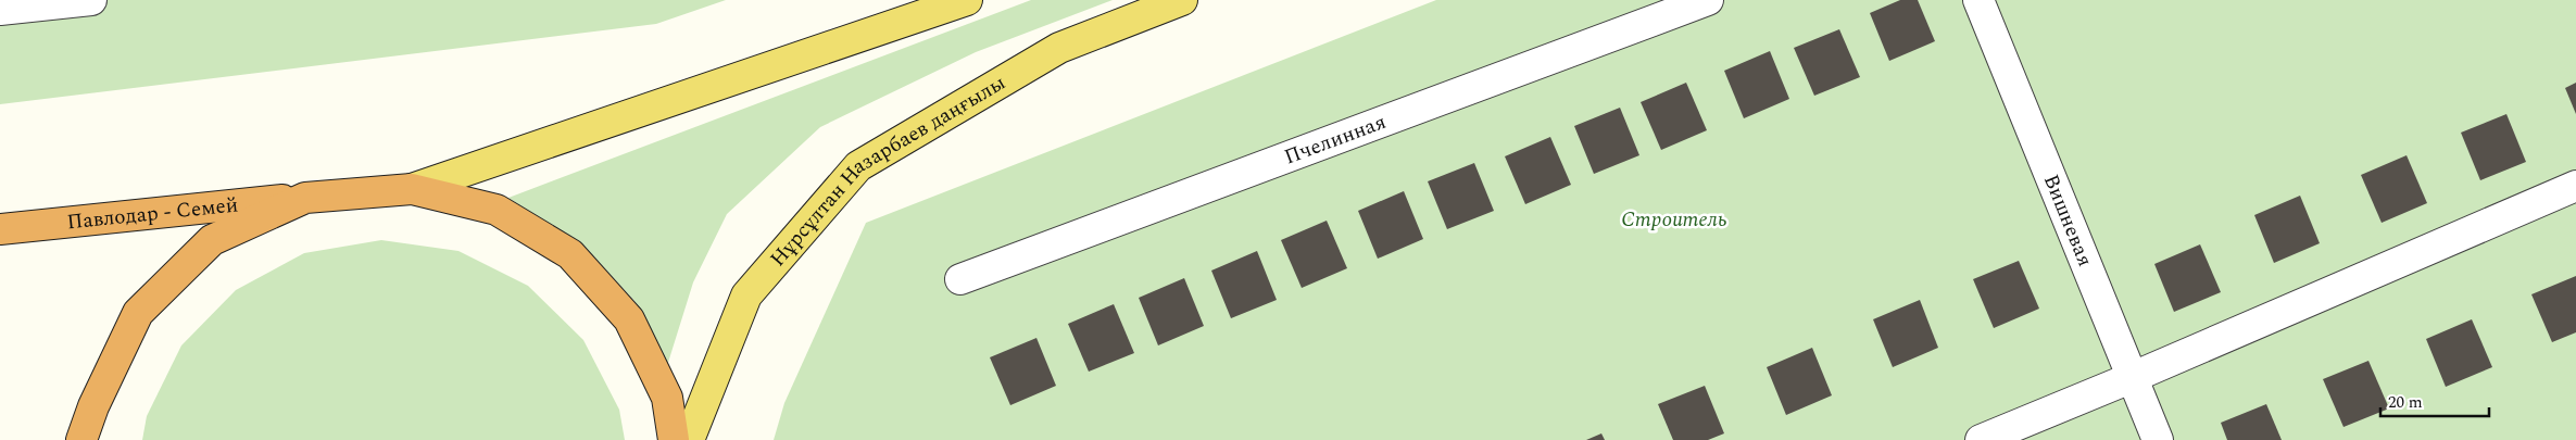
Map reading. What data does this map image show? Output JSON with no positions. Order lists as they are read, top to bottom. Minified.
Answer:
{"streets":{"highway":["Павлодар - Семей"],"main road":["Нұрсұлтан Назарбаев даңғылы"],"street":["Пчелинная","Вишневая"]},"parks":["Строитель"],"scale_bar":"20 m"}
